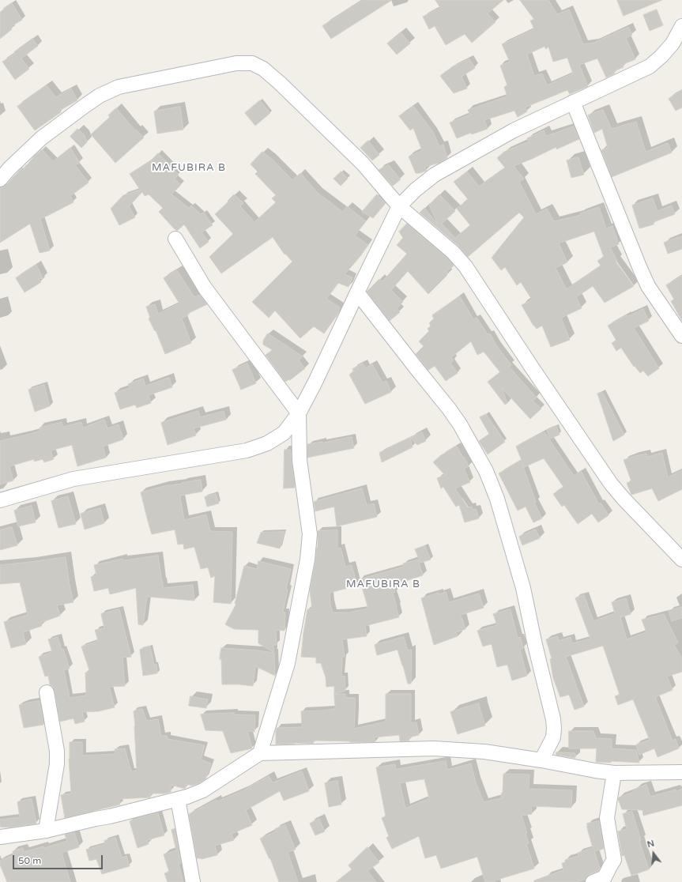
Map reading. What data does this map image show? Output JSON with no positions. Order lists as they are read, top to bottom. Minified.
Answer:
{"districts":["MAFUBIRA B","MAFUBIRA B"],"scale_bar":"50 m","north":"top"}
